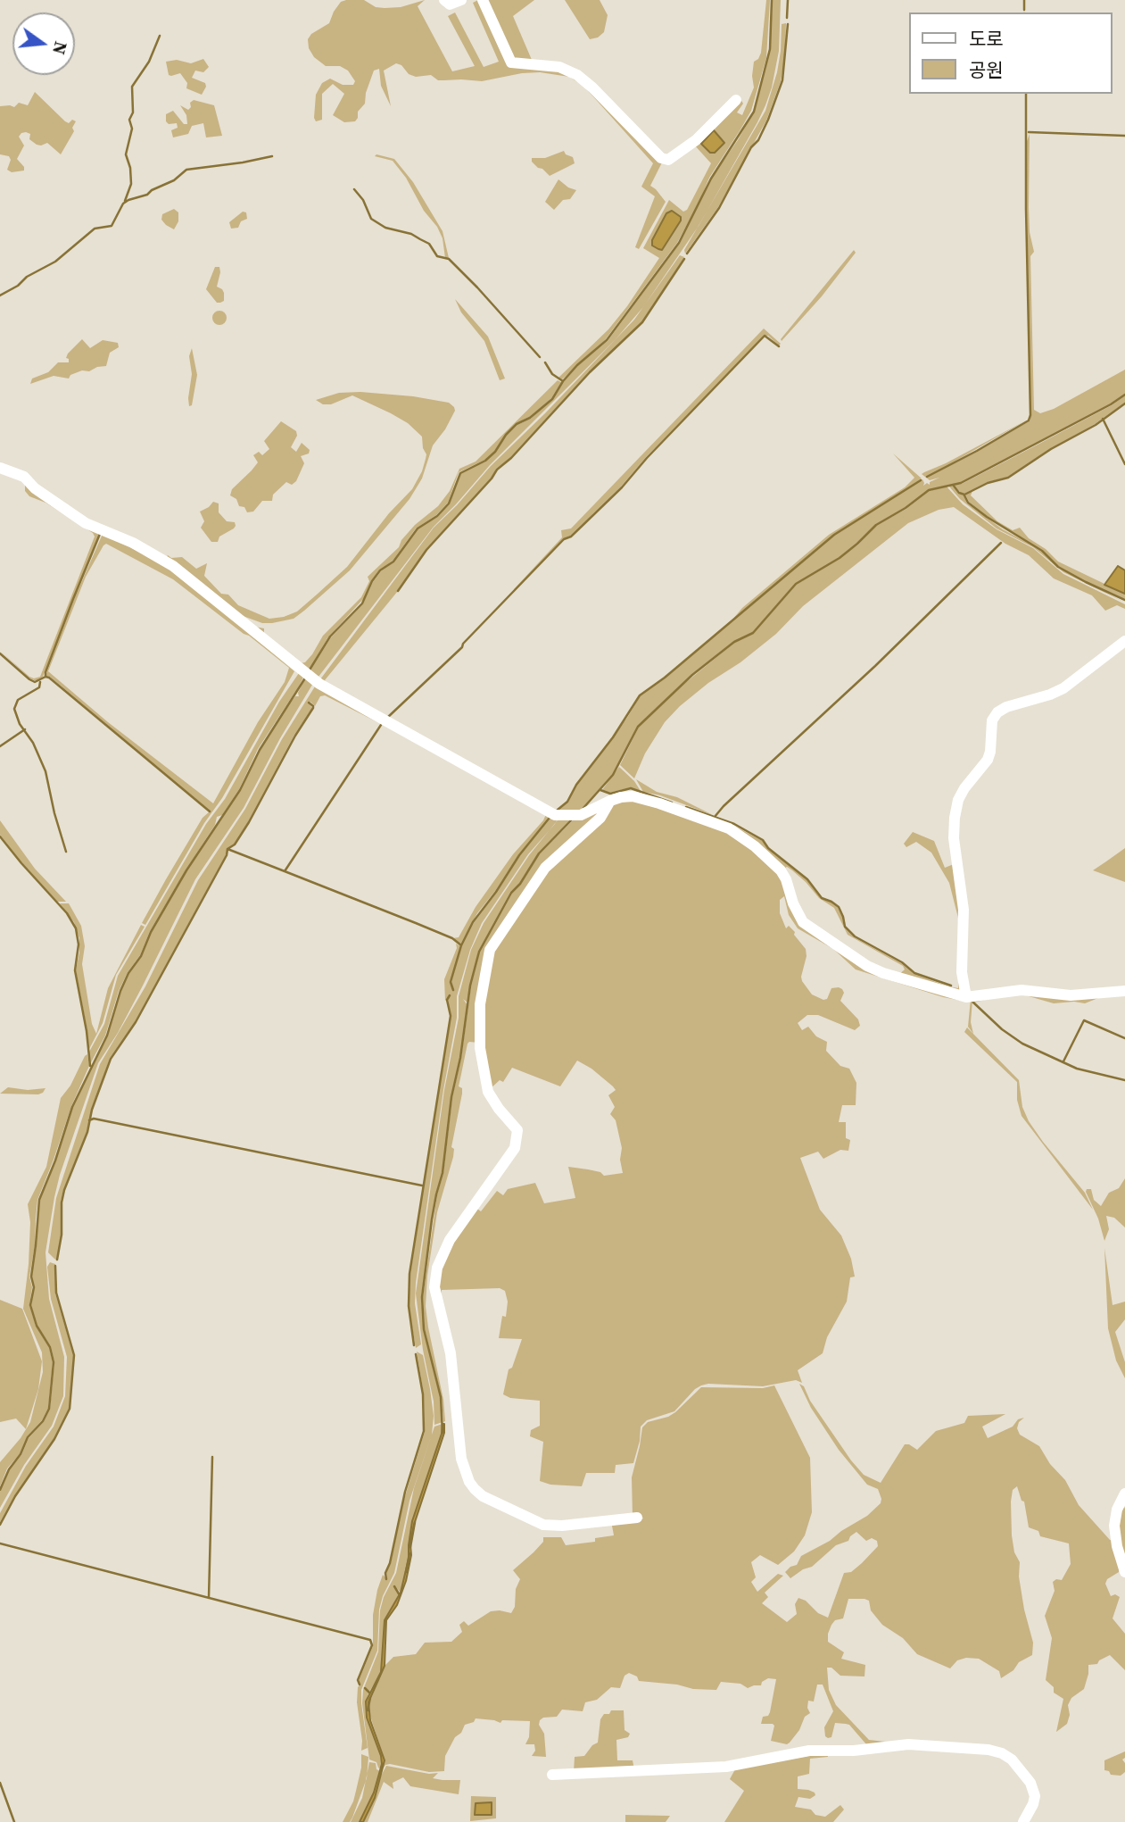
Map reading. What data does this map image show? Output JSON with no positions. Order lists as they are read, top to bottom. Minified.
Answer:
{"legend":["도로","공원"],"north":"right"}
